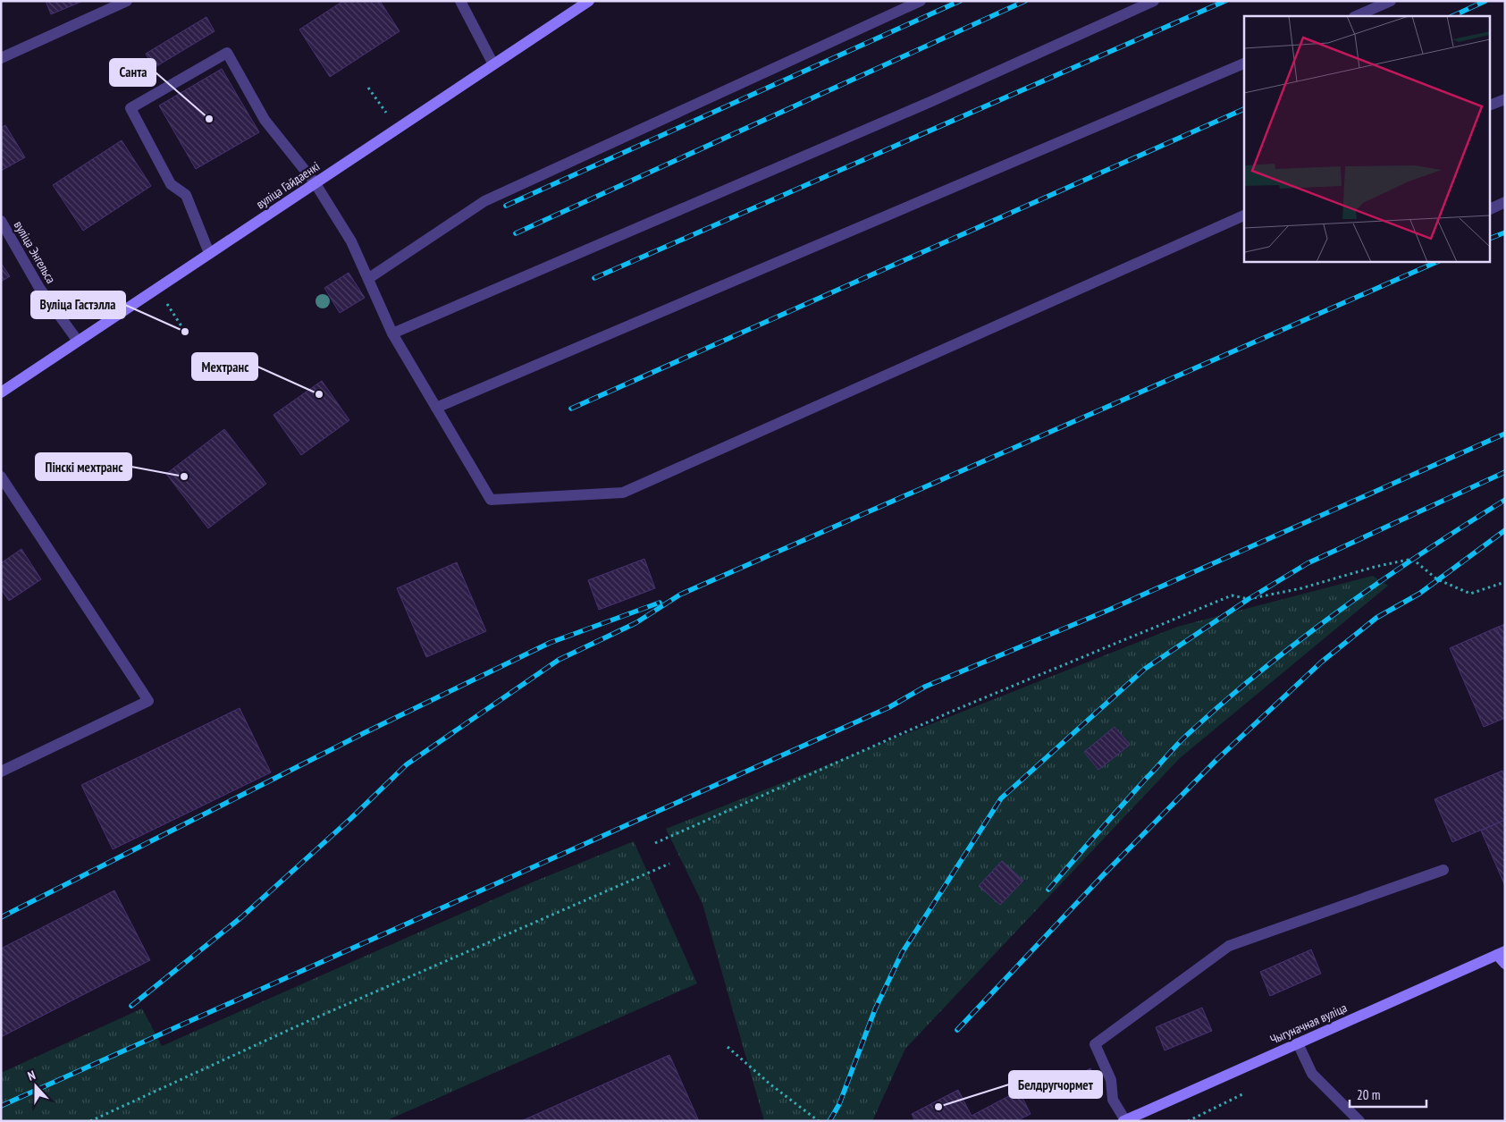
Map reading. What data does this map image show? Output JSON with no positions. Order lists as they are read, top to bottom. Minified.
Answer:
{"streets":{"street":["вуліца Гайдаенкі","вуліца Энгельса","Чыгуначная вуліца"]},"crossings":[["вуліца Гайдаенкі","вуліца Энгельса"]],"places":["Санта","Вуліца Гастэлла","Мехтранс","Пінскі мехтранс","Белдругчормет"],"scale_bar":"20 m","north":"top"}
